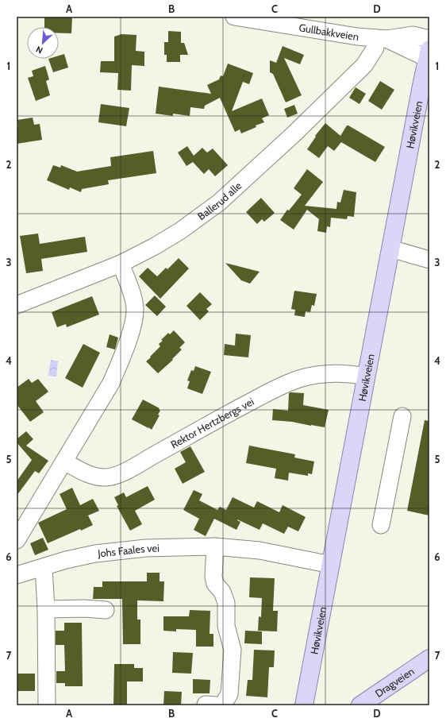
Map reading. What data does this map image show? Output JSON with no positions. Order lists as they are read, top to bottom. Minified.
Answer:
{"streets":{"main road":["Høvikveien","Dragveien"],"street":["Gullbakkveien","Ballerud alle","Rektor Hertzbergs vei","Johs Faales vei"]},"crossings":[["Gullbakkveien","Høvikveien"],["Gullbakkveien","Ballerud alle"],["Høvikveien","Rektor Hertzbergs vei"],["Høvikveien","Johs Faales vei"]],"north":"bottom left","grid":{"columns":["A","B","C","D"],"rows":["1","2","3","4","5","6","7"]}}
